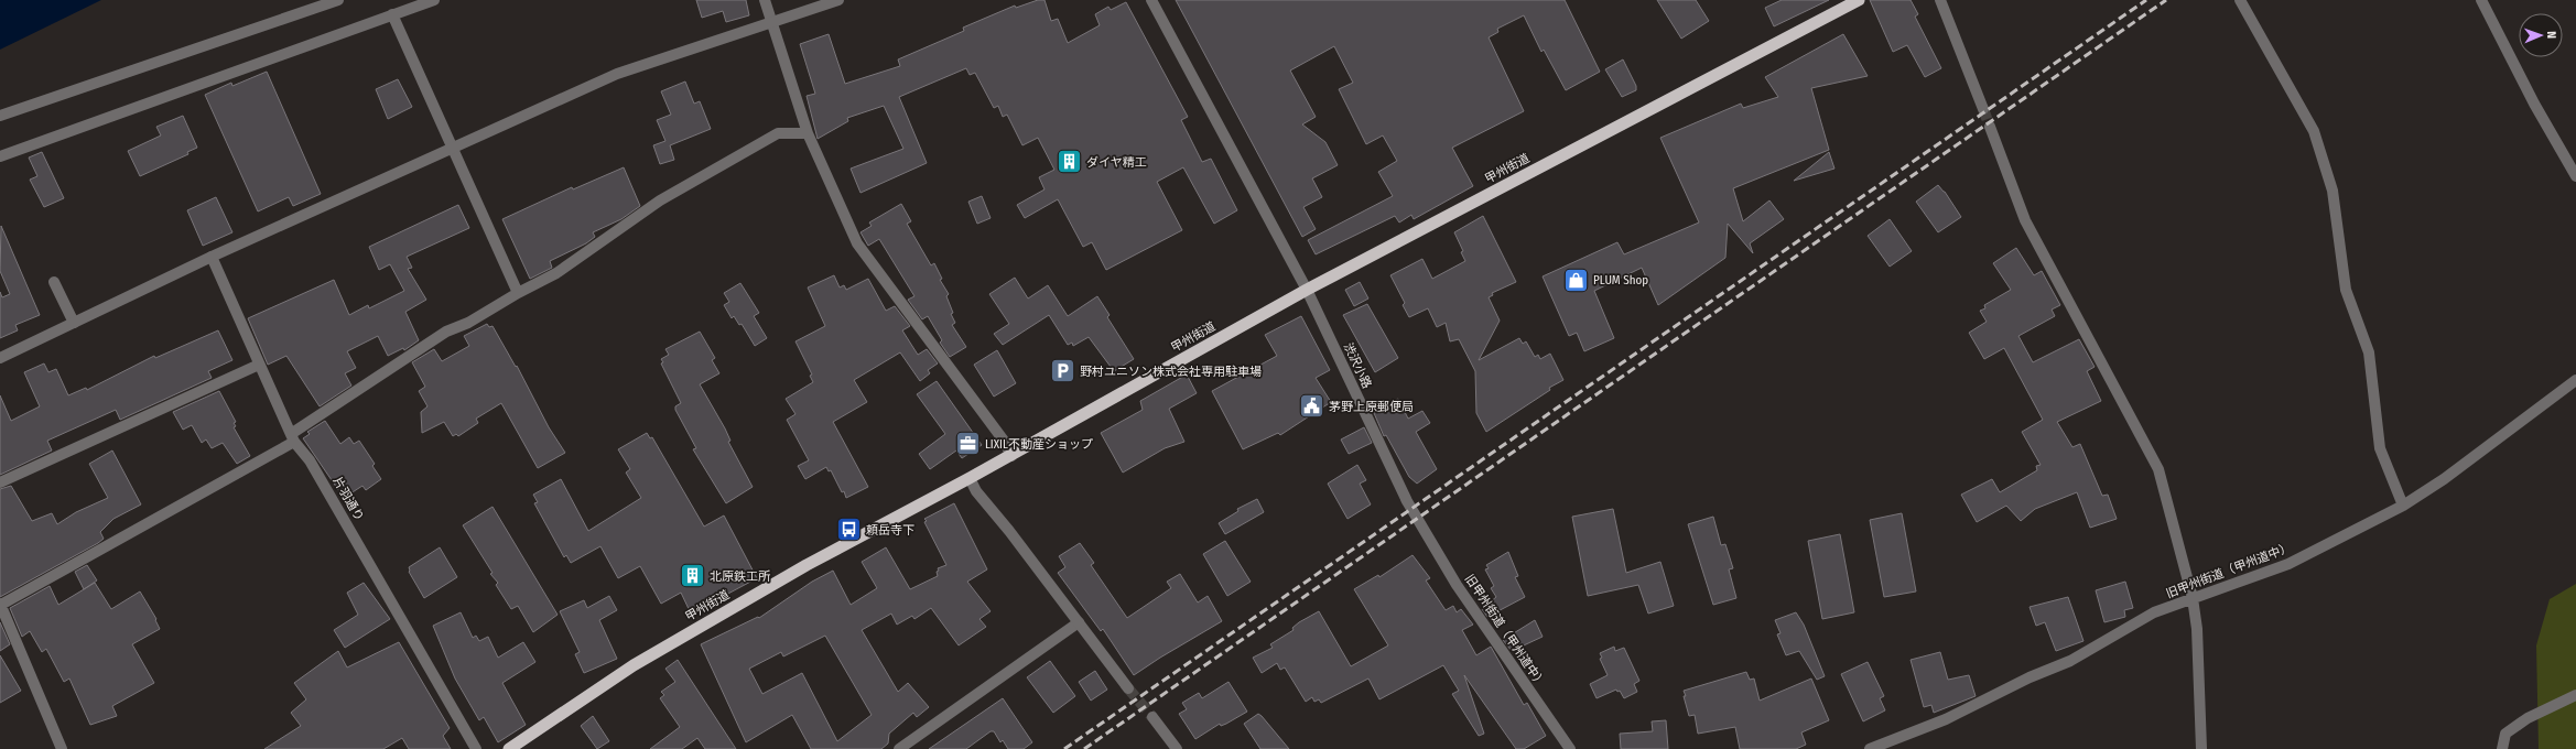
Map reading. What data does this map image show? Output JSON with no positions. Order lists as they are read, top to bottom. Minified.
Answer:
{"streets":{"highway":["甲州街道"],"street":["渋沢小路","片羽通り","旧甲州街道（甲州道中）"]},"crossings":[["甲州街道","渋沢小路"],["渋沢小路","旧甲州街道（甲州道中）"]],"places":{"building":["ダイヤ精工","北原鉄工所"],"shop":["PLUM Shop"],"parking":["野村ユニソン株式会社専用駐車場"],"public building":["茅野上原郵便局"],"office":["LIXIL不動産ショップ"],"bus stop":["頼岳寺下"]},"north":"right"}
